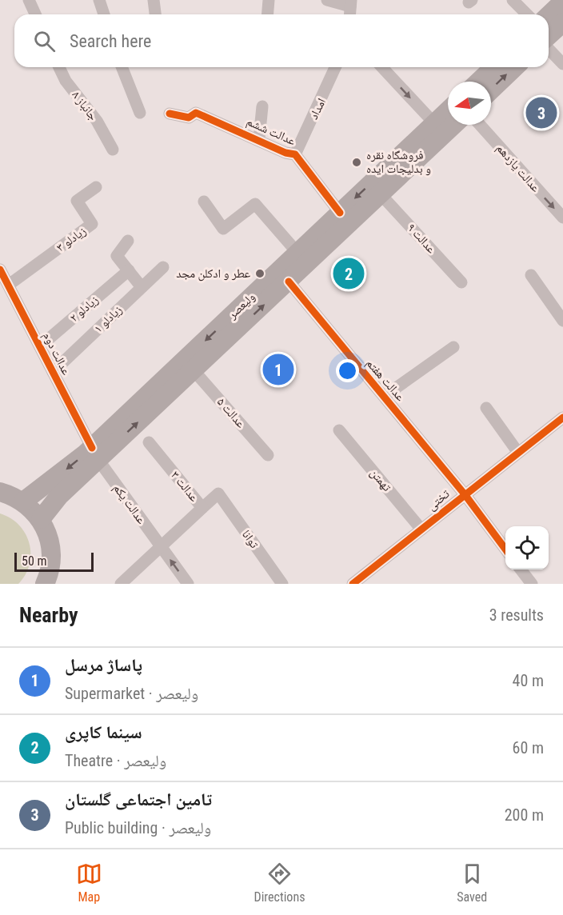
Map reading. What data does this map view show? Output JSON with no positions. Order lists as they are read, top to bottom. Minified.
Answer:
{"streets":{"main road":["ولیعصر"],"street":["جانباز ۸","امداد","عدالت ششم","عدالت یازدهم","عدالت ۹","زیادلو ۳","زیادلو ۲","زیادلو ۱","عدالت دوم","عدالت هفتم","عدالت ۵","تهمتن","عدالت ۳","تختی","عدالت یکم","توانا"]},"crossings":[["امداد","عدالت ششم"],["عدالت ششم","ولیعصر"],["عدالت ۹","ولیعصر"],["زیادلو ۳","عدالت دوم"],["ولیعصر","عدالت دوم"],["ولیعصر","عدالت هفتم"],["ولیعصر","عدالت ۵"],["ولیعصر","عدالت یکم"],["زیادلو ۲","عدالت دوم"],["زیادلو ۱","عدالت دوم"],["عدالت دوم","عدالت یکم"],["عدالت هفتم","تختی"],["تهمتن","تختی"],["عدالت ۳","عدالت یکم"],["عدالت ۳","توانا"]],"one_way":["عدالت یازدهم"],"places":["فروشگاه نقره و بدلیجات ایده","عطر و ادکلن مجد"],"scale_bar":"50 m","north":"left","page":{"search":"Search here","pins":["3","2","1"],"scale":"50 m","heading":["Nearby","3 results"],"list":[{"mark":"1","name":"پاساژ مرسل","note":"Supermarket · ولیعصر","value":"40 m"},{"mark":"2","name":"سینما کاپری","note":"Theatre · ولیعصر","value":"60 m"},{"mark":"3","name":"تامین اجتماعی گلستان","note":"Public building · ولیعصر","value":"200 m"}],"nav":["Map","Directions","Saved"]}}
